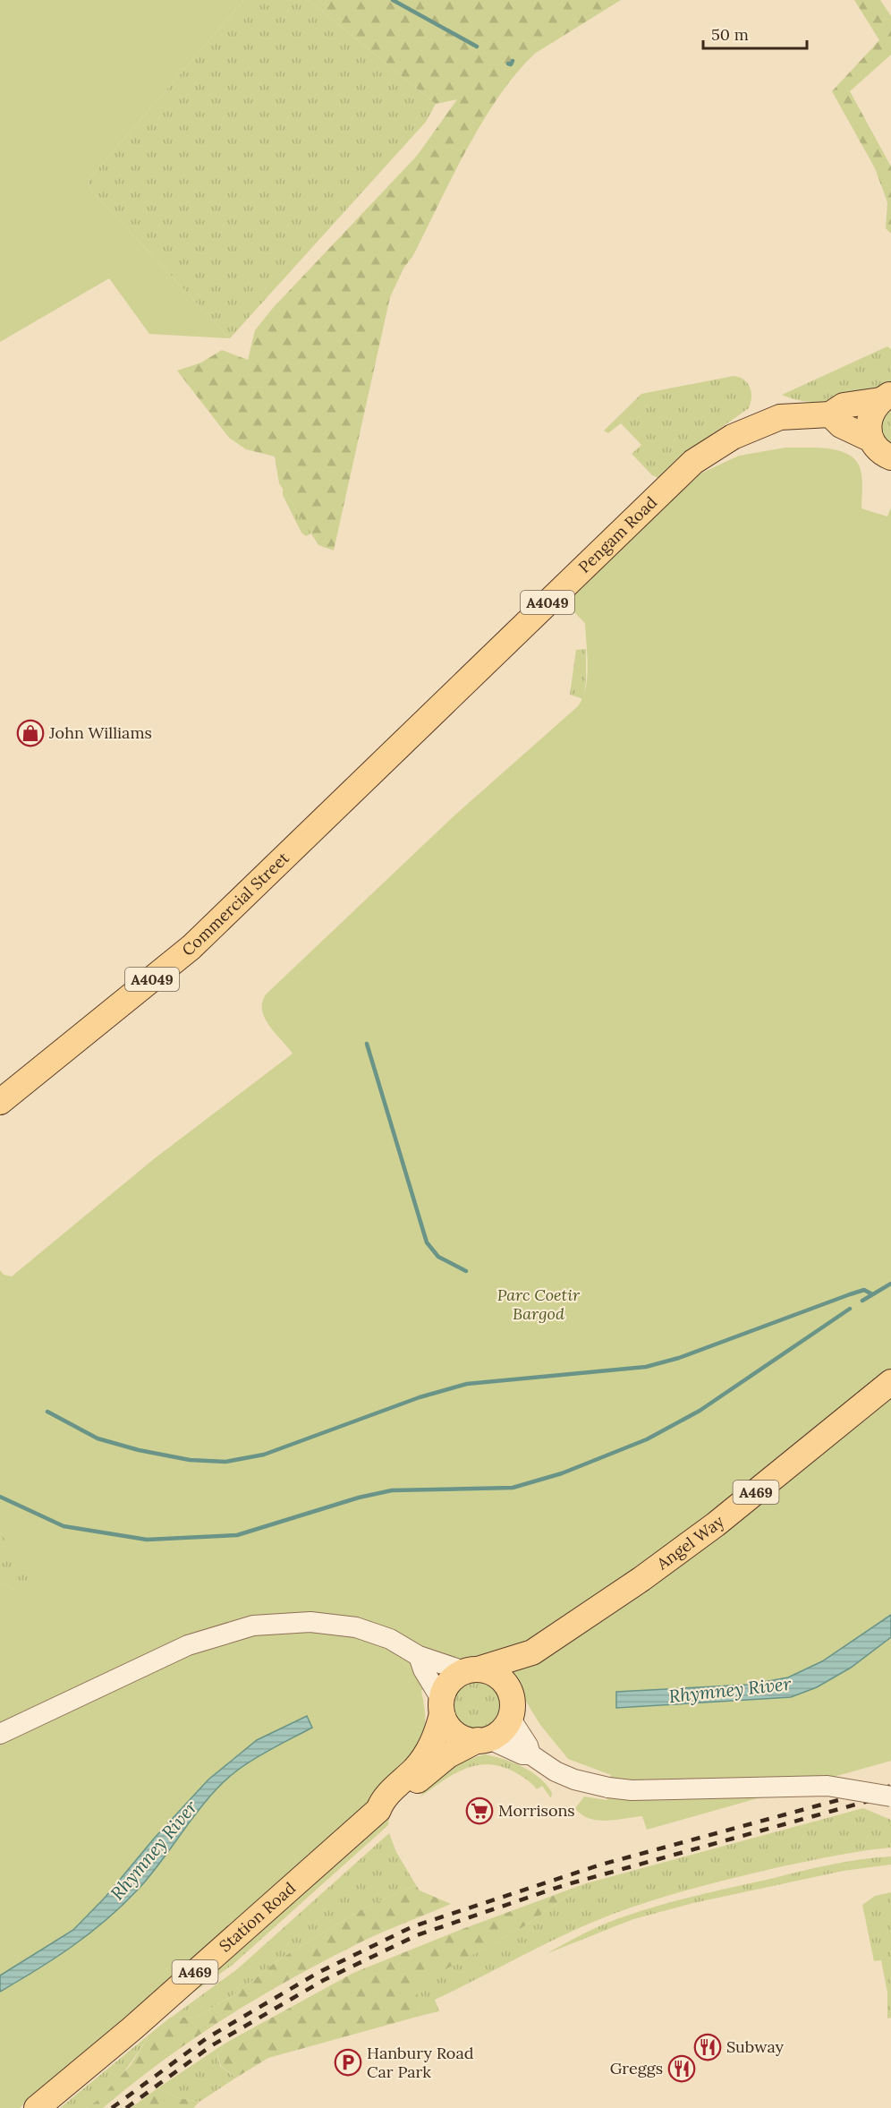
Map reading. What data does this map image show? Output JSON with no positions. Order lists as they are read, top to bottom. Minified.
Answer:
{"streets":{"main road":["Pengam Road","A4049","Commercial Street","A469","Angel Way","Station Road"]},"crossings":[["Pengam Road","A4049"],["Pengam Road","Commercial Street"],["A469","Angel Way"],["A469","Station Road"],["Angel Way","Station Road"]],"water":["Rhymney River"],"parks":["Parc Coetir Bargod"],"places":{"shop":["John Williams"],"supermarket":["Morrisons"],"restaurant":["Subway","Greggs"],"parking":["Hanbury Road Car Park"]},"scale_bar":"50 m"}
